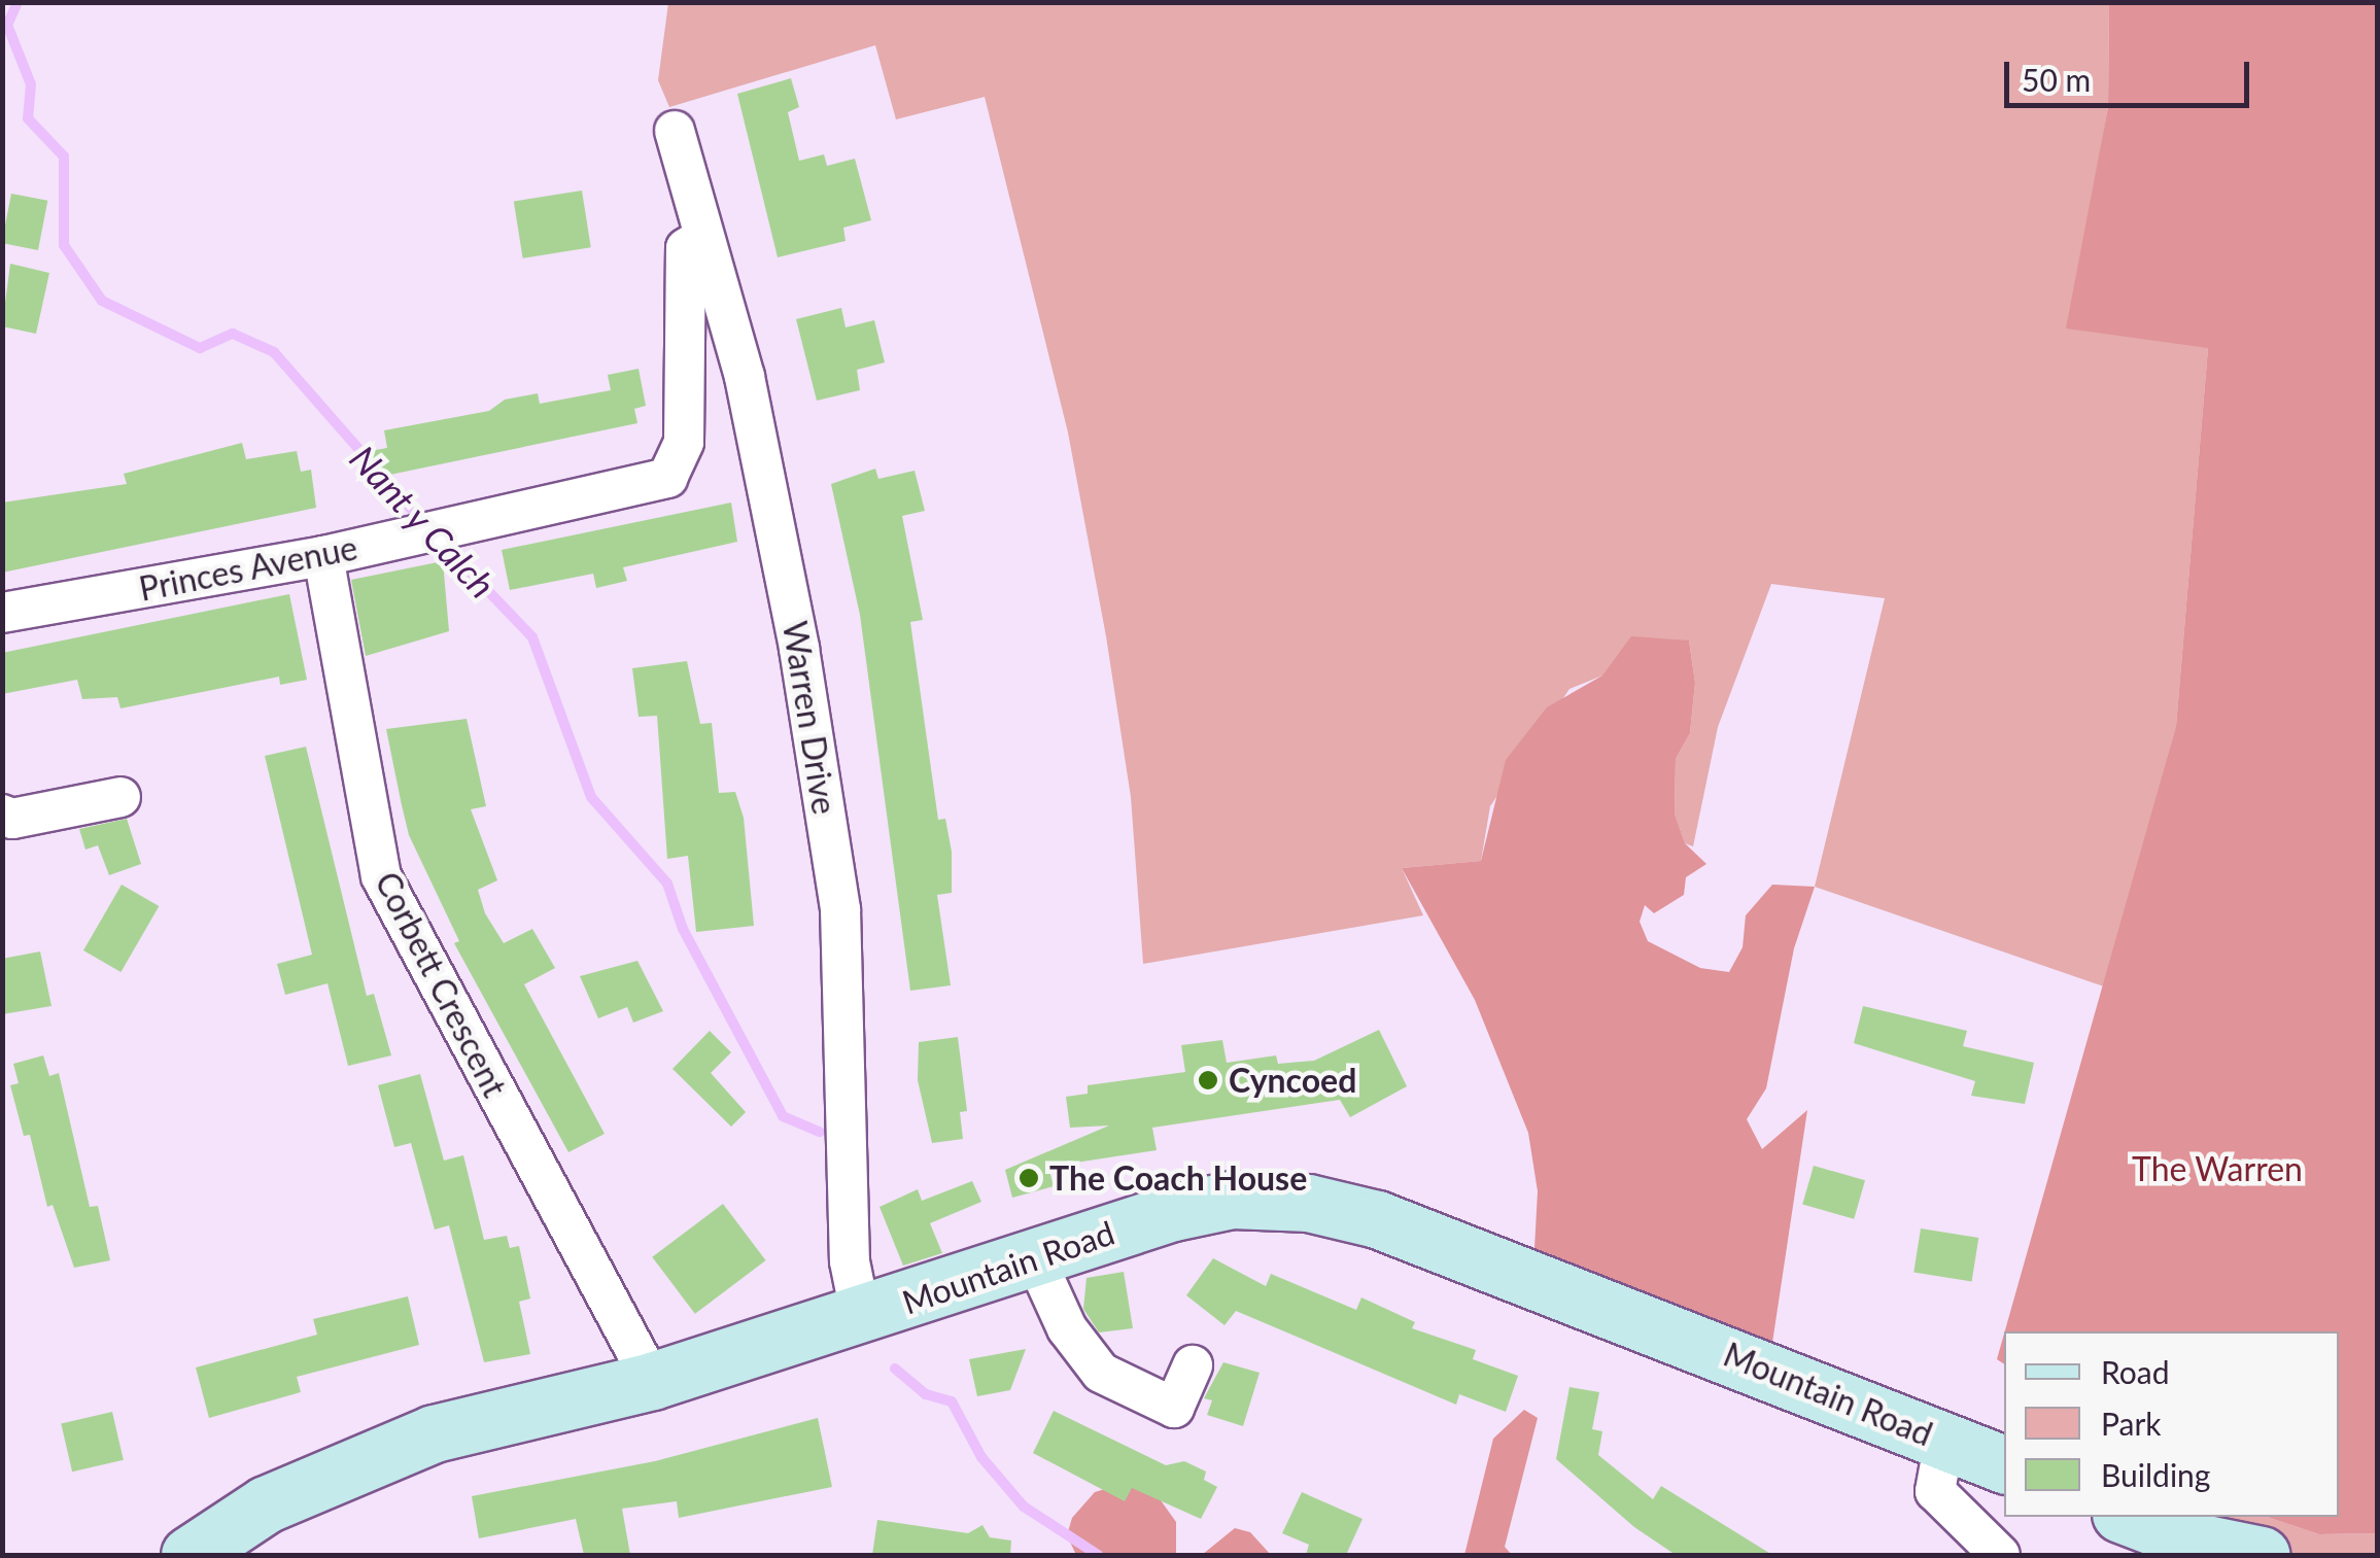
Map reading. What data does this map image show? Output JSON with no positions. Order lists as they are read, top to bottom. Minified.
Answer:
{"streets":{"main road":["Mountain Road"],"street":["Princes Avenue","Warren Drive","Corbett Crescent"]},"crossings":[["Princes Avenue","Warren Drive"],["Princes Avenue","Corbett Crescent"],["Warren Drive","Mountain Road"],["Corbett Crescent","Mountain Road"]],"water":["Nant y Calch"],"parks":["The Warren"],"places":["Cyncoed","The Coach House"],"legend":["Road","Park","Building"],"scale_bar":"50 m"}
